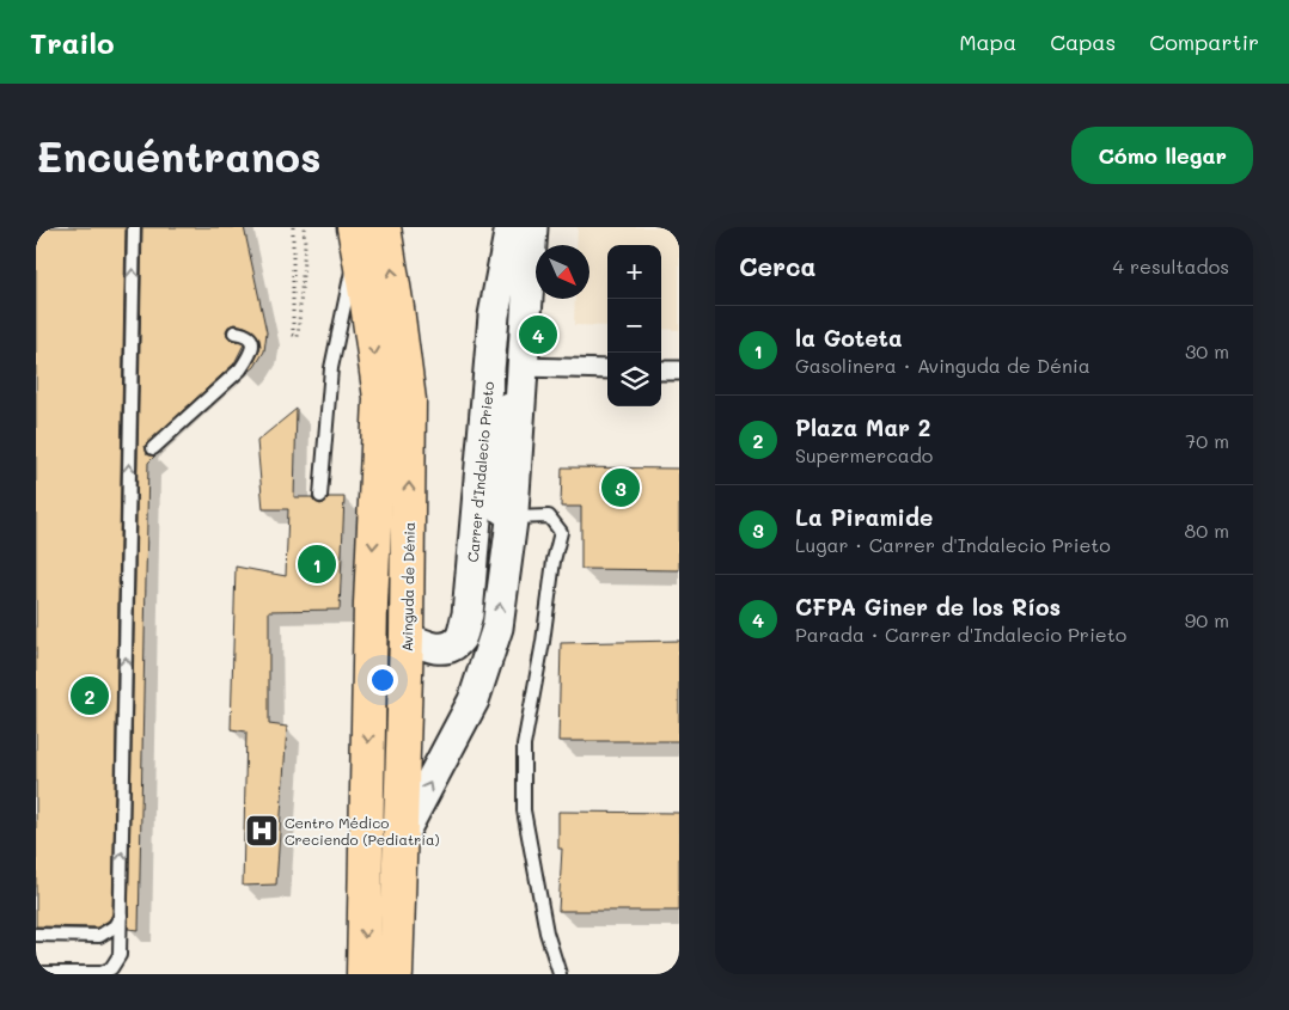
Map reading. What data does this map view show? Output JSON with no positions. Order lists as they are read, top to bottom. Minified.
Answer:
{"streets":{"main road":["Avinguda de Dénia"],"street":["Carrer d'Indalecio Prieto"]},"crossings":[["Carrer d'Indalecio Prieto","Avinguda de Dénia"]],"places":{"hospital":["Centro Médico Creciendo (Pediatría)"]},"north":"bottom right","page":{"header":"Trailo","nav":["Mapa","Capas","Compartir"],"buttons":"Cómo llegar","title":"Encuéntranos","heading":["Cerca","4 resultados"],"map_buttons":["+","−"],"list":[{"mark":"1","name":"la Goteta","note":"Gasolinera · Avinguda de Dénia","value":"30 m"},{"mark":"2","name":"Plaza Mar 2","note":"Supermercado","value":"70 m"},{"mark":"3","name":"La Piramide","note":"Lugar · Carrer d'Indalecio Prieto","value":"80 m"},{"mark":"4","name":"CFPA Giner de los Ríos","note":"Parada · Carrer d'Indalecio Prieto","value":"90 m"}],"pins":["4","3","1","2"]}}
